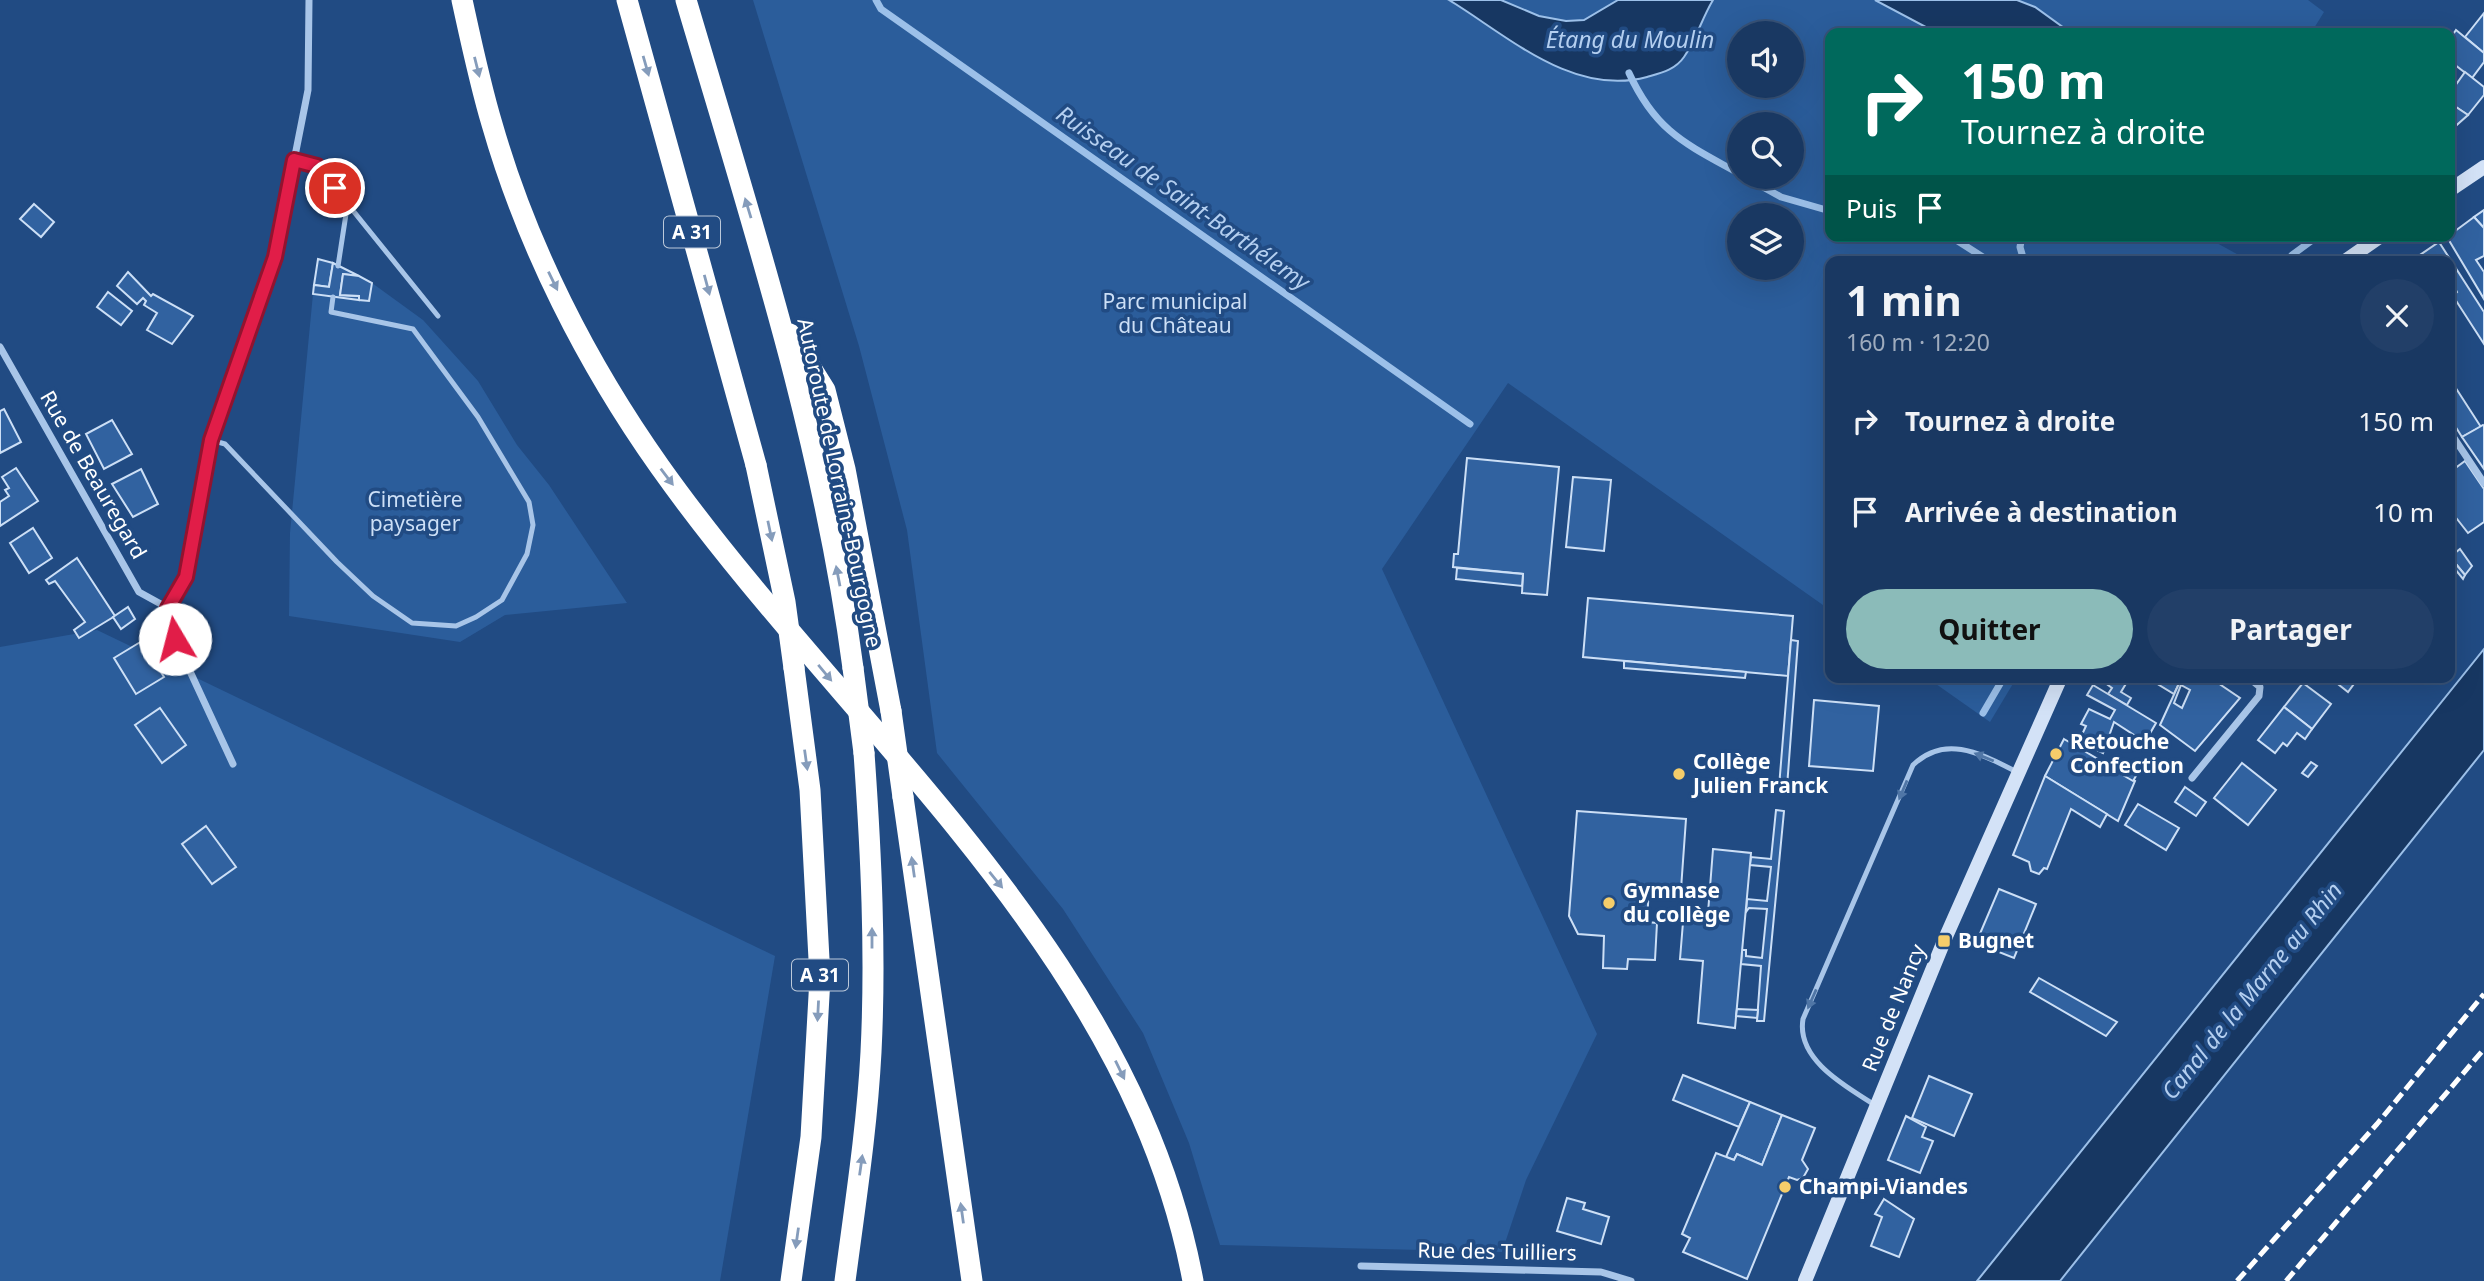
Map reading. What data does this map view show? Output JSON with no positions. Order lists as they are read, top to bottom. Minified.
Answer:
{"streets":{"highway":["A 31","Autoroute de Lorraine-Bourgogne"],"main road":["Rue de Nancy"],"street":["Rue de Beauregard","Rue des Tuilliers"]},"water":["Étang du Moulin","Ruisseau de Saint-Barthélemy","Canal de la Marne au Rhin"],"parks":["Parc municipal du Château","Cimetière paysager"],"places":{"other":["Retouche Confection","Collège Julien Franck","Gymnase du collège","Champi-Viandes"],"transit":["Bugnet"]},"page":{"turn":["150 m","Tournez à droite"],"then":"Puis","heading":["1 min","160 m · 12:20"],"list":[{"name":"Tournez à droite","value":"150 m"},{"name":"Arrivée à destination","value":"10 m"}],"buttons":["Quitter","Partager"]}}
